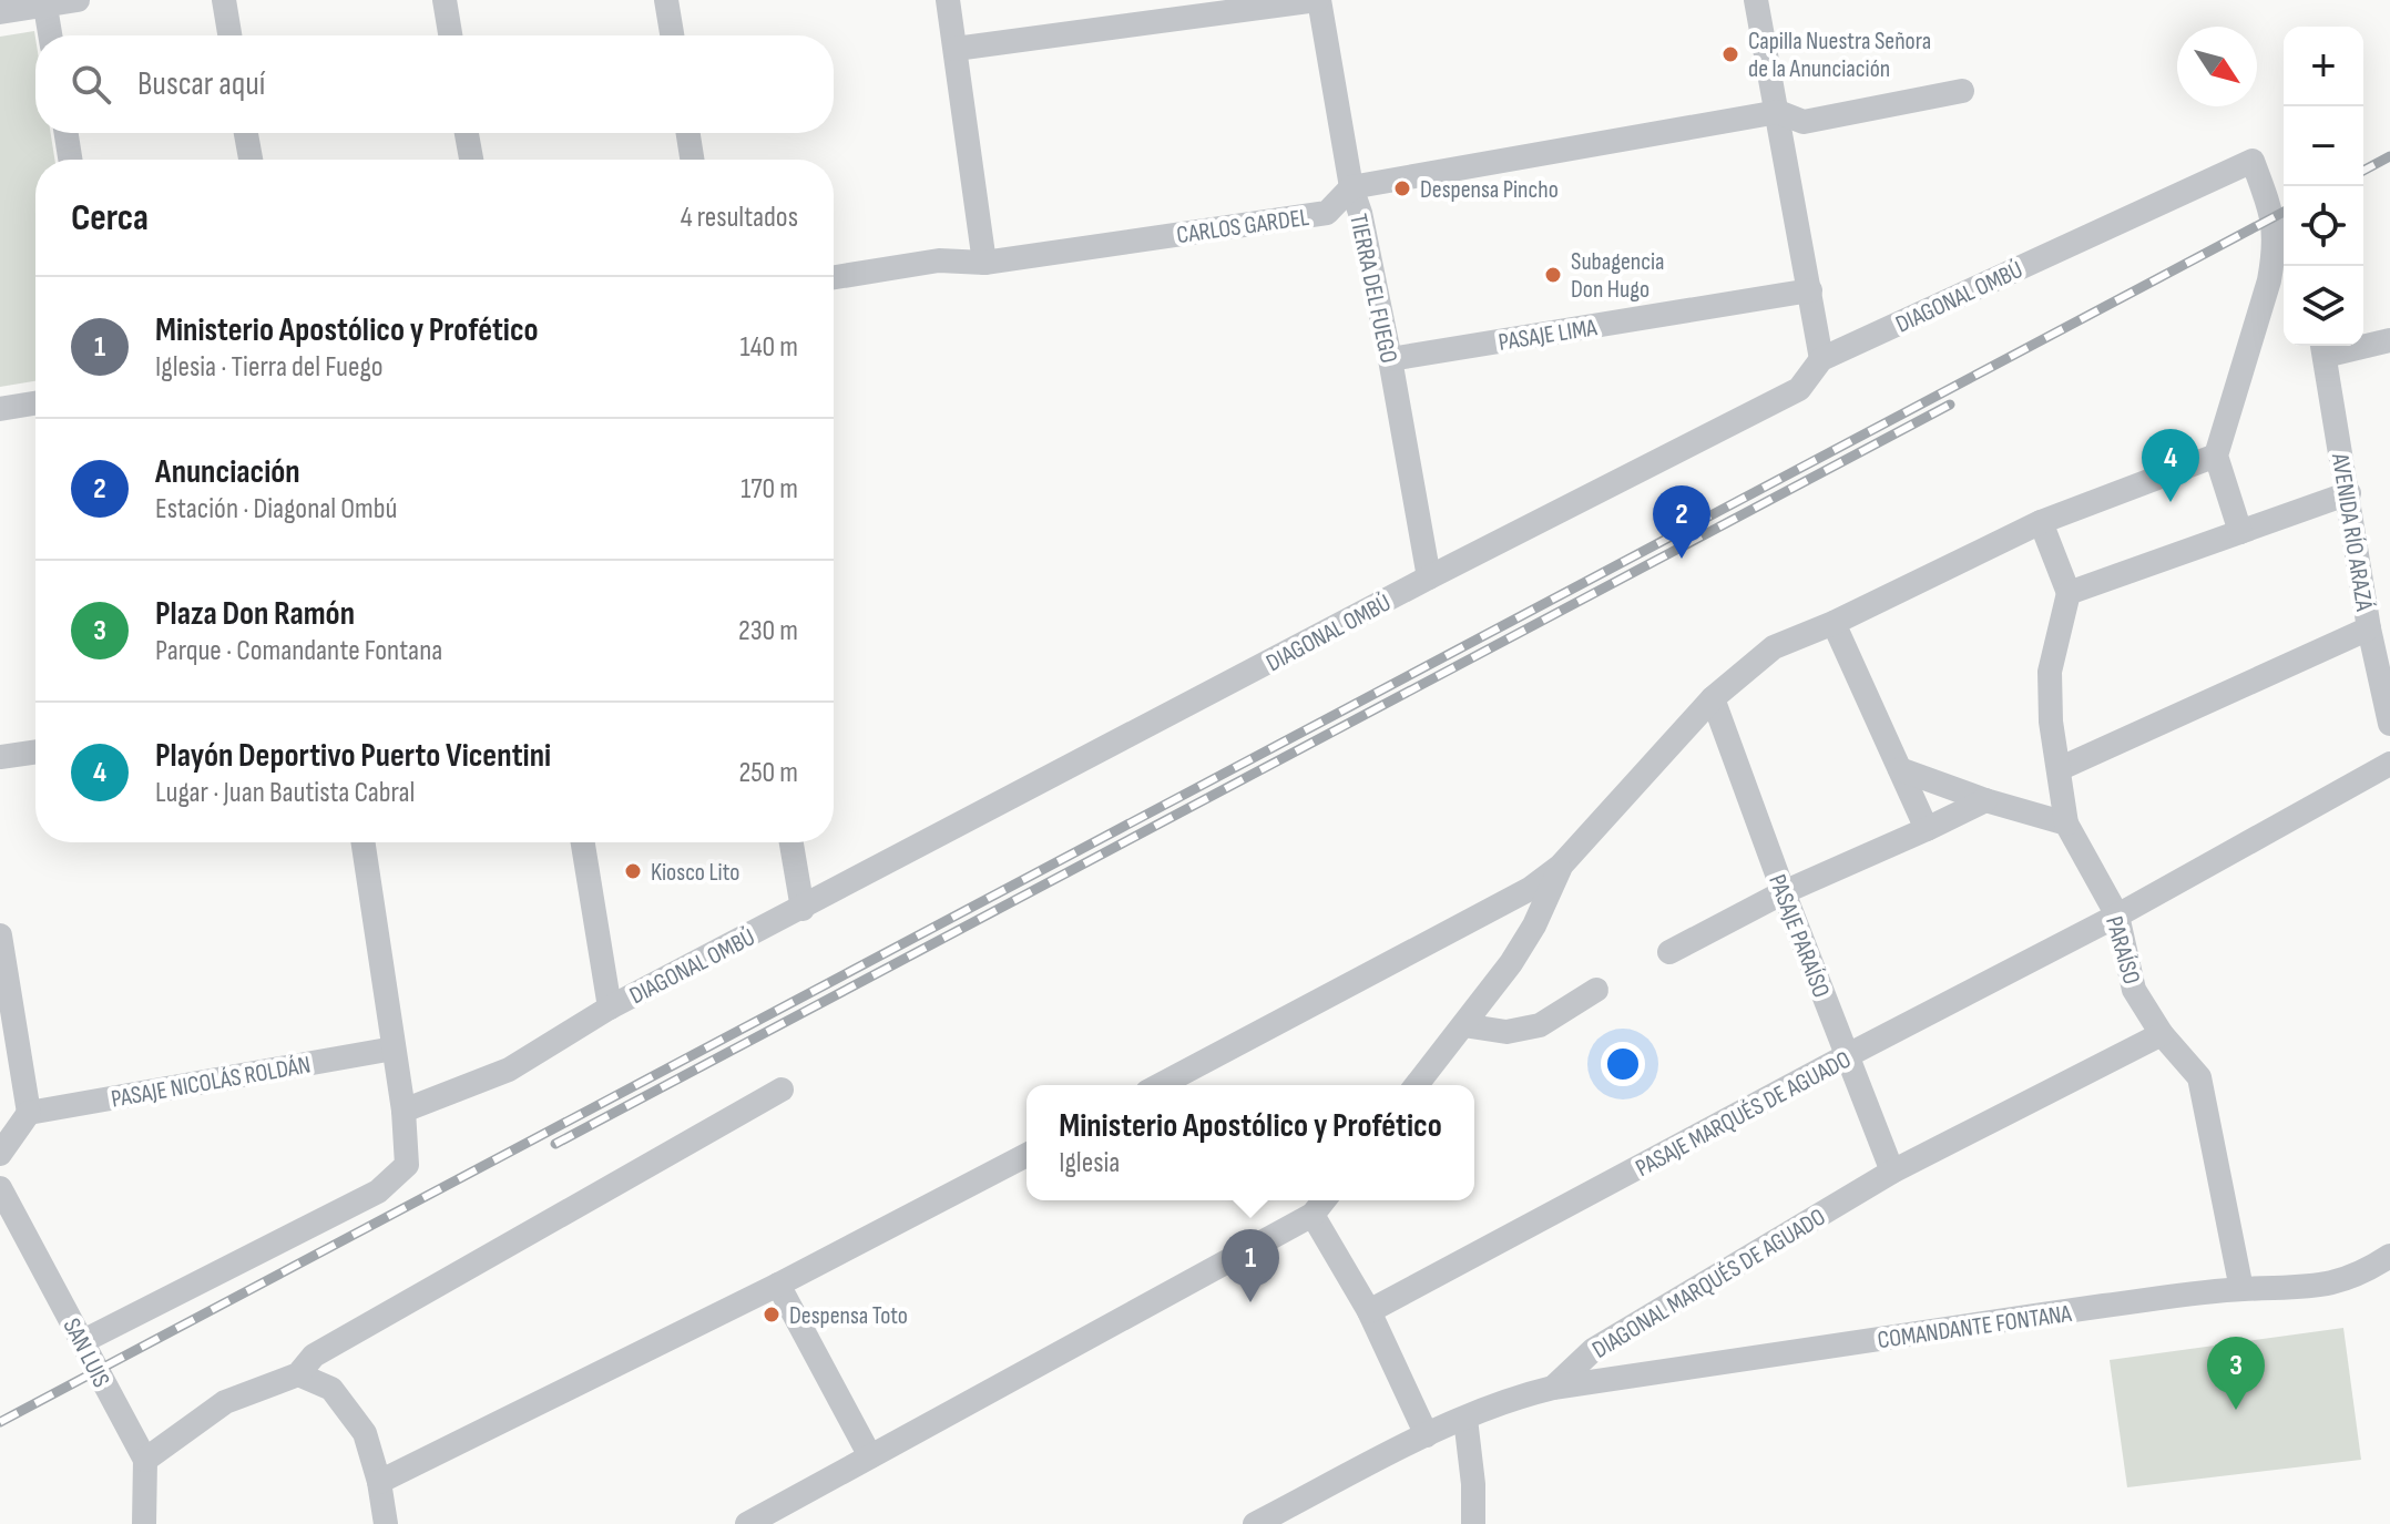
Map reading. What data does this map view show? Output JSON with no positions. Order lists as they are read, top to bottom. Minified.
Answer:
{"streets":{"street":["CARLOS GARDEL","TIERRA DEL FUEGO","DIAGONAL OMBÚ","PASAJE LIMA","AVENIDA RÍO ARAZÁ","PASAJE PARAÍSO","PARAÍSO","PASAJE NICOLÁS ROLDÁN","PASAJE MARQUÉS DE AGUADO","DIAGONAL MARQUÉS DE AGUADO","COMANDANTE FONTANA","SAN LUIS"]},"crossings":[["CARLOS GARDEL","TIERRA DEL FUEGO"],["TIERRA DEL FUEGO","DIAGONAL OMBÚ"],["TIERRA DEL FUEGO","PASAJE LIMA"],["PASAJE PARAÍSO","PASAJE MARQUÉS DE AGUADO"],["PASAJE PARAÍSO","DIAGONAL MARQUÉS DE AGUADO"],["PARAÍSO","PASAJE MARQUÉS DE AGUADO"],["PARAÍSO","DIAGONAL MARQUÉS DE AGUADO"],["PARAÍSO","COMANDANTE FONTANA"],["DIAGONAL MARQUÉS DE AGUADO","COMANDANTE FONTANA"]],"places":["Capilla Nuestra Señora de la Anunciación","Despensa Pincho","Subagencia Don Hugo","Kiosco Lito","Despensa Toto"],"north":"bottom right","page":{"map_buttons":["+","−"],"search":"Buscar aquí","heading":["Cerca","4 resultados"],"list":[{"mark":"1","name":"Ministerio Apostólico y Profético","note":"Iglesia · Tierra del Fuego","value":"140 m"},{"mark":"2","name":"Anunciación","note":"Estación · Diagonal Ombú","value":"170 m"},{"mark":"3","name":"Plaza Don Ramón","note":"Parque · Comandante Fontana","value":"230 m"},{"mark":"4","name":"Playón Deportivo Puerto Vicentini","note":"Lugar · Juan Bautista Cabral","value":"250 m"}],"pins":["4","2","1","3"],"popup":["Ministerio Apostólico y Profético","Iglesia"]}}
